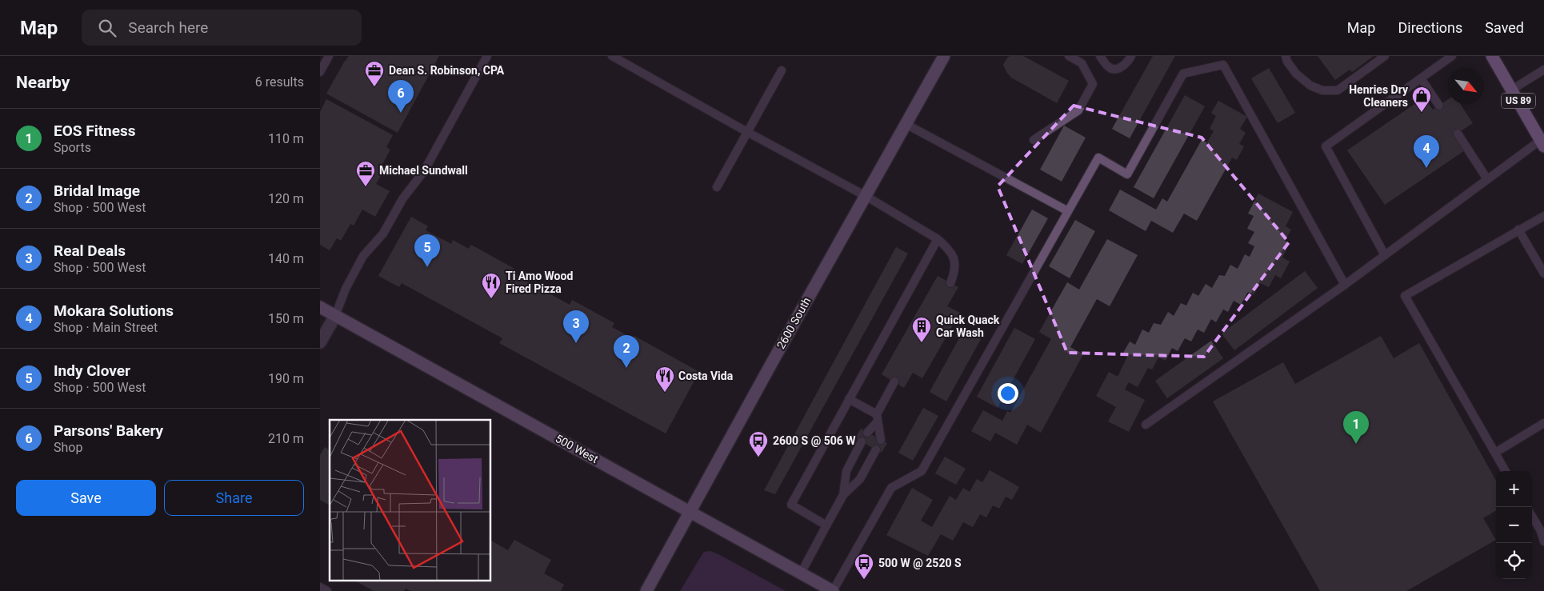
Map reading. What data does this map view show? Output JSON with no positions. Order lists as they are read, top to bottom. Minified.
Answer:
{"streets":{"main road":["US 89","2600 South","500 West"]},"crossings":[["2600 South","500 West"]],"places":{"office":["Dean S. Robinson, CPA","Michael Sundwall"],"shop":["Henries Dry Cleaners"],"restaurant":["Ti Amo Wood Fired Pizza","Costa Vida"],"building":["Quick Quack Car Wash"],"bus stop":["2600 S @ 506 W","500 W @ 2520 S"]},"north":"bottom right","page":{"header":"Map","search":"Search here","nav":["Map","Directions","Saved"],"heading":["Nearby","6 results"],"pins":["6","4","5","3","2","1"],"list":[{"mark":"1","name":"EOS Fitness","note":"Sports","value":"110 m"},{"mark":"2","name":"Bridal Image","note":"Shop · 500 West","value":"120 m"},{"mark":"3","name":"Real Deals","note":"Shop · 500 West","value":"140 m"},{"mark":"4","name":"Mokara Solutions","note":"Shop · Main Street","value":"150 m"},{"mark":"5","name":"Indy Clover","note":"Shop · 500 West","value":"190 m"},{"mark":"6","name":"Parsons' Bakery","note":"Shop","value":"210 m"}],"buttons":["Save","Share"],"map_buttons":["+","−"]}}
